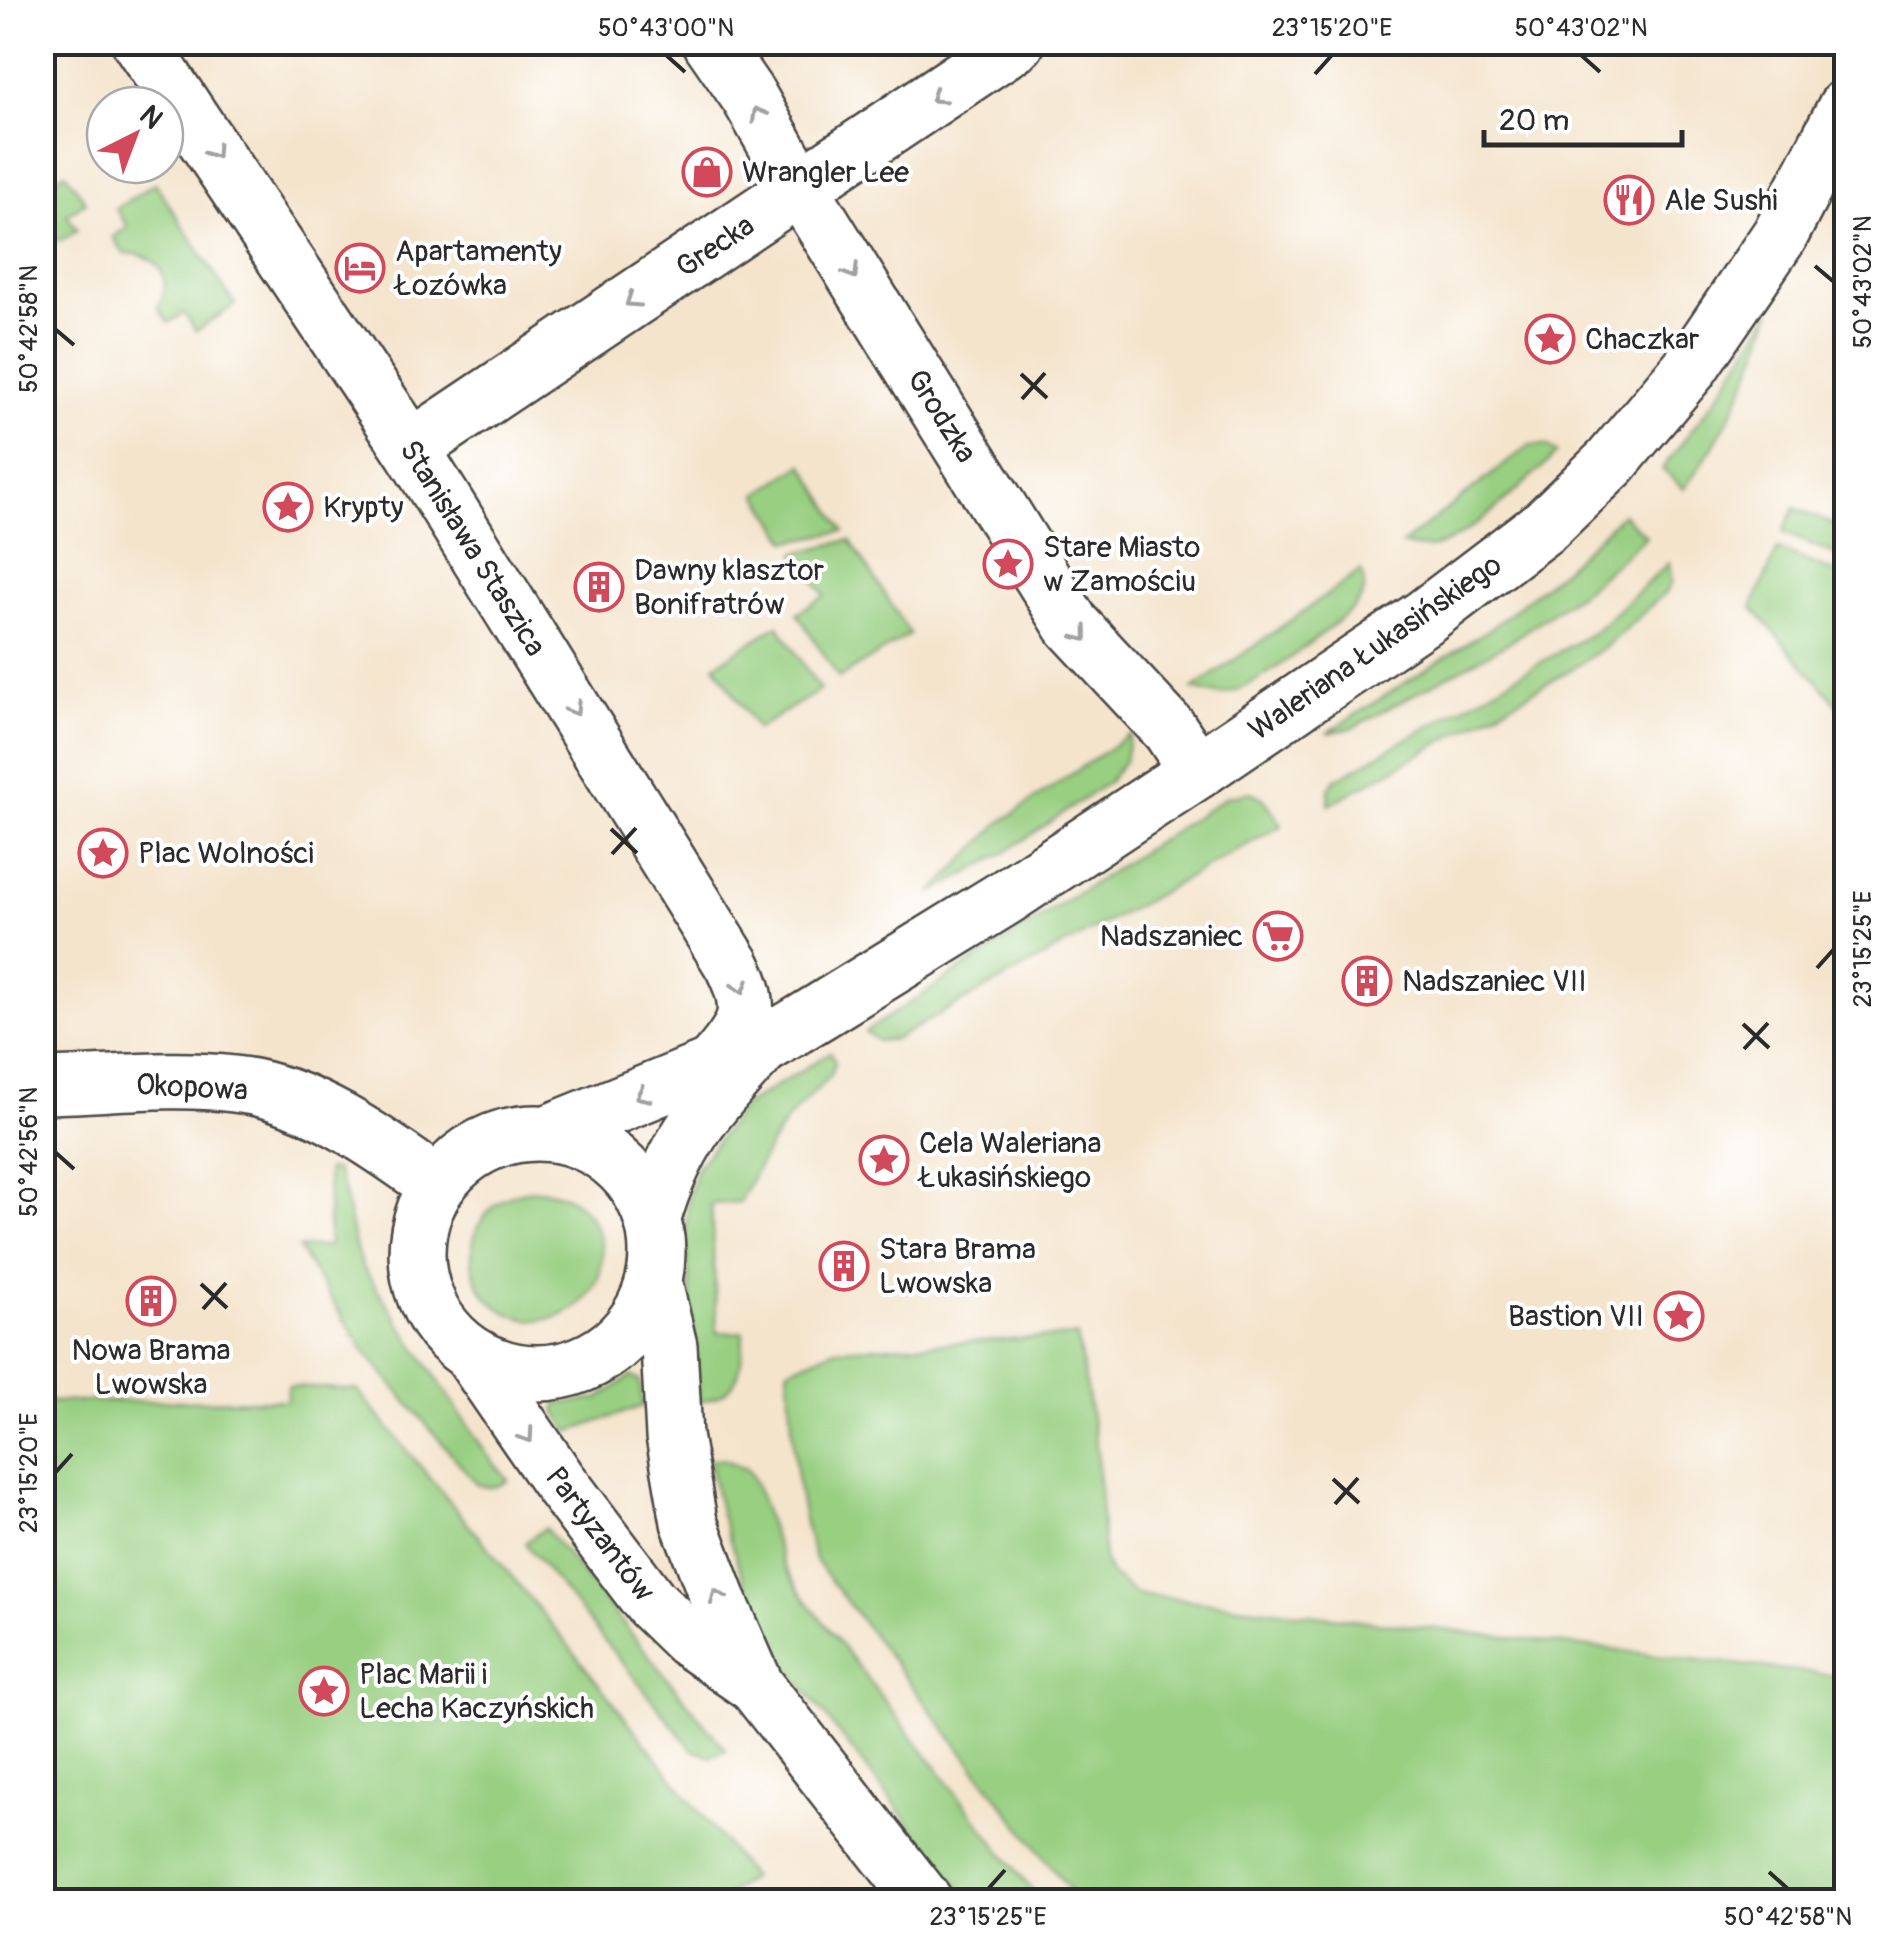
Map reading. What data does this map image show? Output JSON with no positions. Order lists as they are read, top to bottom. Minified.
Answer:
{"streets":{"street":["Grecka","Grodzka","Stanisława Staszica","Waleriana Łukasińskiego","Okopowa","Partyzantów"]},"crossings":[["Grecka","Grodzka"],["Grecka","Stanisława Staszica"],["Grodzka","Waleriana Łukasińskiego"],["Stanisława Staszica","Waleriana Łukasińskiego"],["Waleriana Łukasińskiego","Okopowa"],["Waleriana Łukasińskiego","Partyzantów"],["Okopowa","Partyzantów"]],"one_way":["Grecka","Stanisława Staszica"],"places":{"shop":["Wrangler Lee"],"restaurant":["Ale Sushi"],"hotel":["Apartamenty Łozówka"],"place":["Chaczkar","Krypty","Stare Miasto w Zamościu","Plac Wolności","Cela Waleriana Łukasińskiego","Bastion VII","Plac Marii i Lecha Kaczyńskich"],"building":["Dawny klasztor Bonifratrów","Nadszaniec VII","Stara Brama Lwowska","Nowa Brama Lwowska"],"supermarket":["Nadszaniec"]},"scale_bar":"20 m","north":"top right","coordinates":["50°43'00\"N","23°15'20\"E","50°43'02\"N","50°42'58\"N","23°15'25\"E","50°42'56\"N"]}
